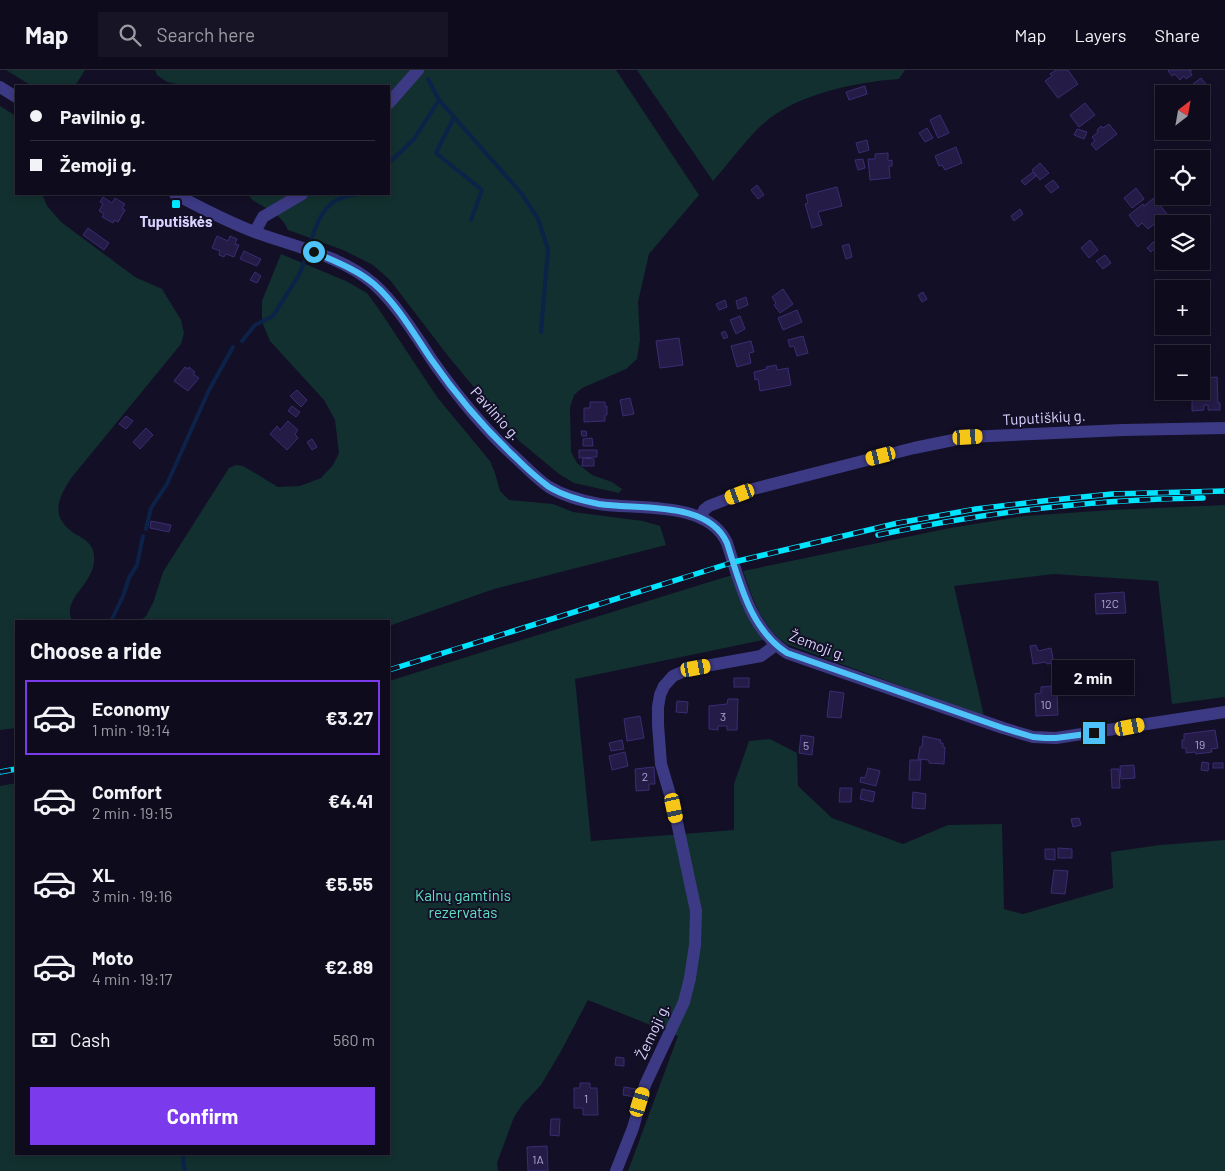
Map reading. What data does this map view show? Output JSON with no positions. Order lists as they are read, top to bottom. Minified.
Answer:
{"streets":{"street":["Pavilnio g.","Tuputiškių g.","Žemoji g."]},"crossings":[["Pavilnio g.","Tuputiškių g."],["Pavilnio g.","Žemoji g."]],"parks":["Kalnų gamtinis rezervatas"],"places":{"transit":["Tuputiškės"]},"house_numbers":["12C","10","3","19","5","2","1","1A"],"north":"top right","page":{"header":"Map","search":"Search here","nav":["Map","Layers","Share"],"map_buttons":["+","−"],"banner":["Pavilnio g.","Žemoji g."],"heading":"Choose a ride","bubble":"2 min","list":[{"name":"Economy","note":"1 min · 19:14","value":"€3.27"},{"name":"Comfort","note":"2 min · 19:15","value":"€4.41"},{"name":"XL","note":"3 min · 19:16","value":"€5.55"},{"name":"Moto","note":"4 min · 19:17","value":"€2.89"}],"pay":["Cash","560 m"],"buttons":"Confirm"}}
